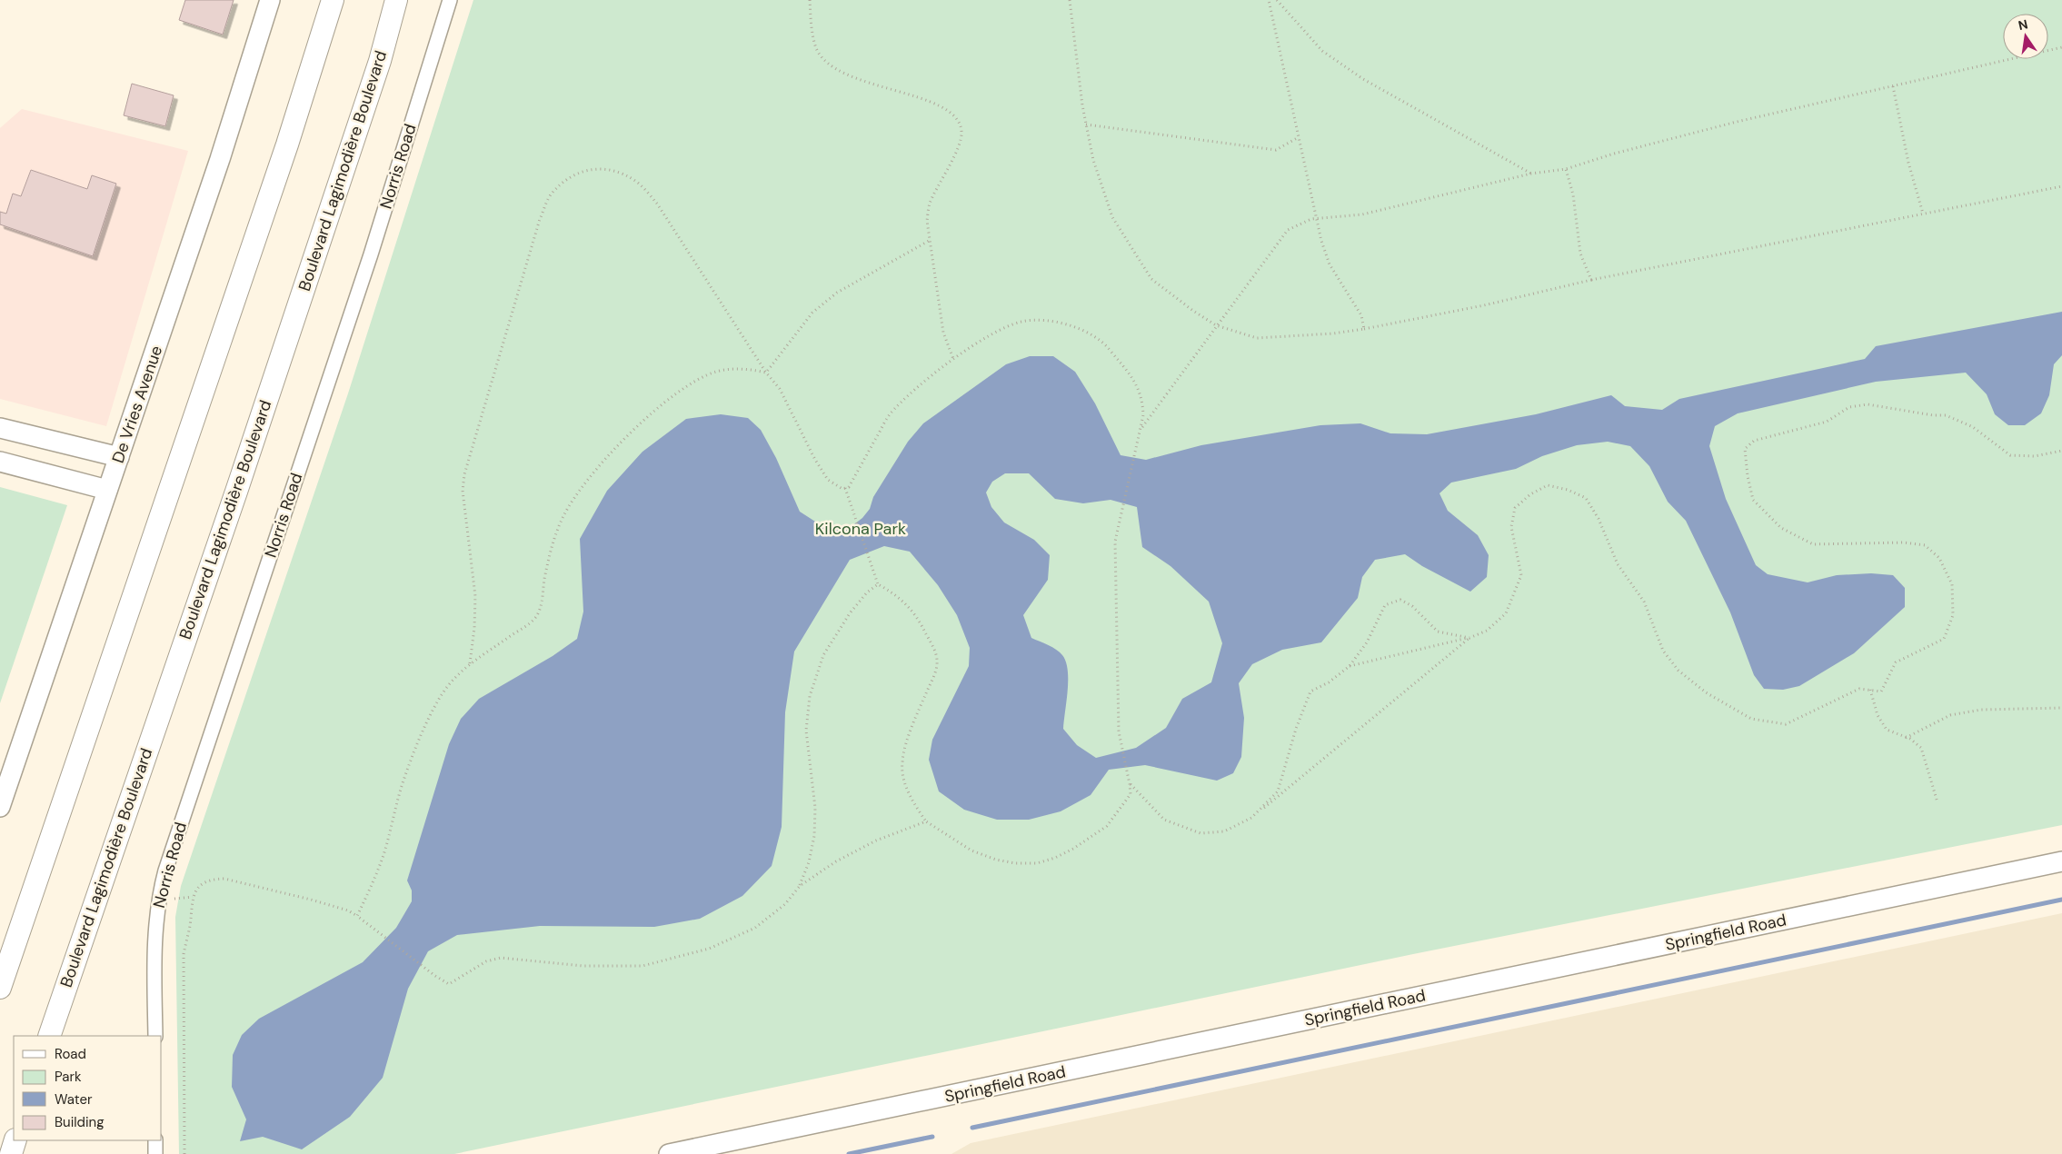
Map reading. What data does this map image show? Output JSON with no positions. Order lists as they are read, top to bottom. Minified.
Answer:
{"streets":{"main road":["Boulevard Lagimodière Boulevard"],"street":["Norris Road","De Vries Avenue","Springfield Road"]},"parks":["Kilcona Park"],"legend":["Road","Park","Water","Building"],"north":"top"}
